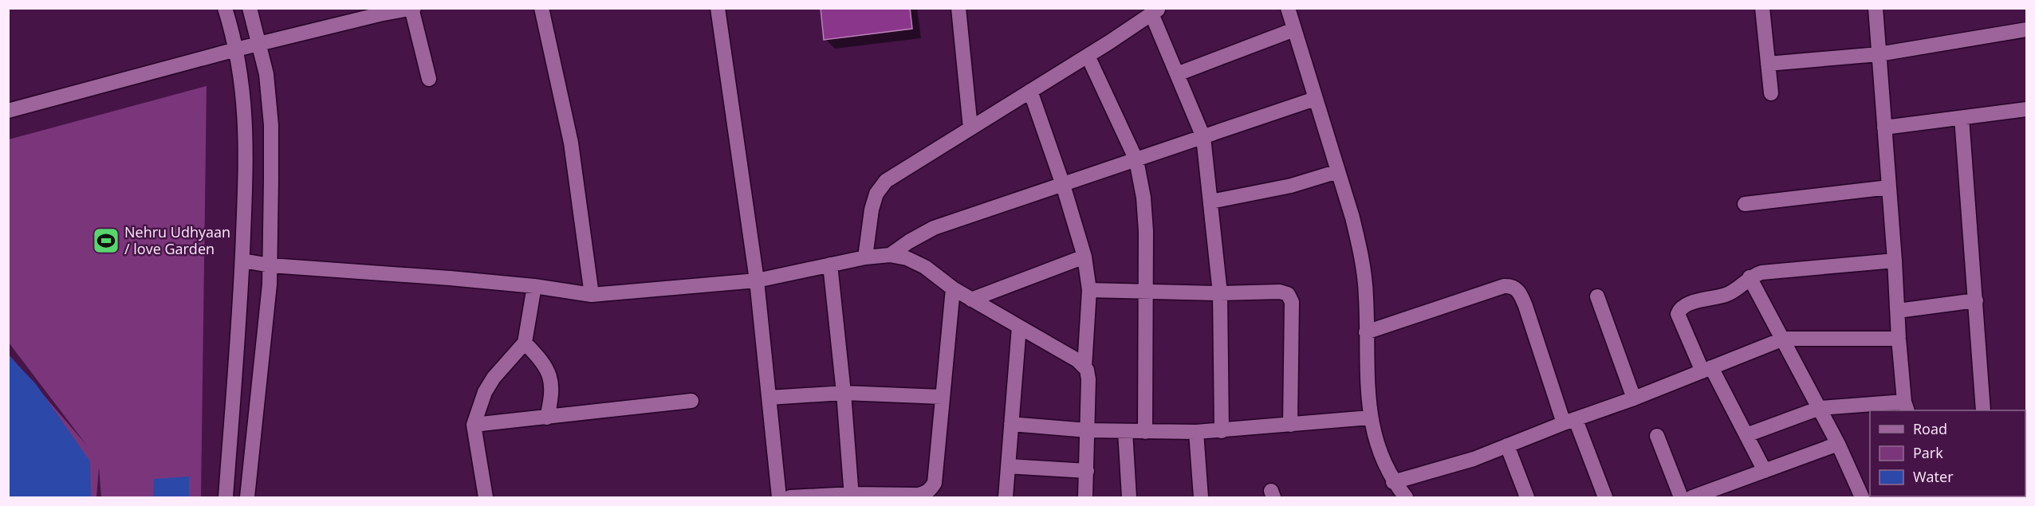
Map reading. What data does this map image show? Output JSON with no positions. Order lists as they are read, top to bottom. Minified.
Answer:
{"places":{"sports":["Nehru Udhyaan / love Garden"]},"legend":["Road","Park","Water"]}
